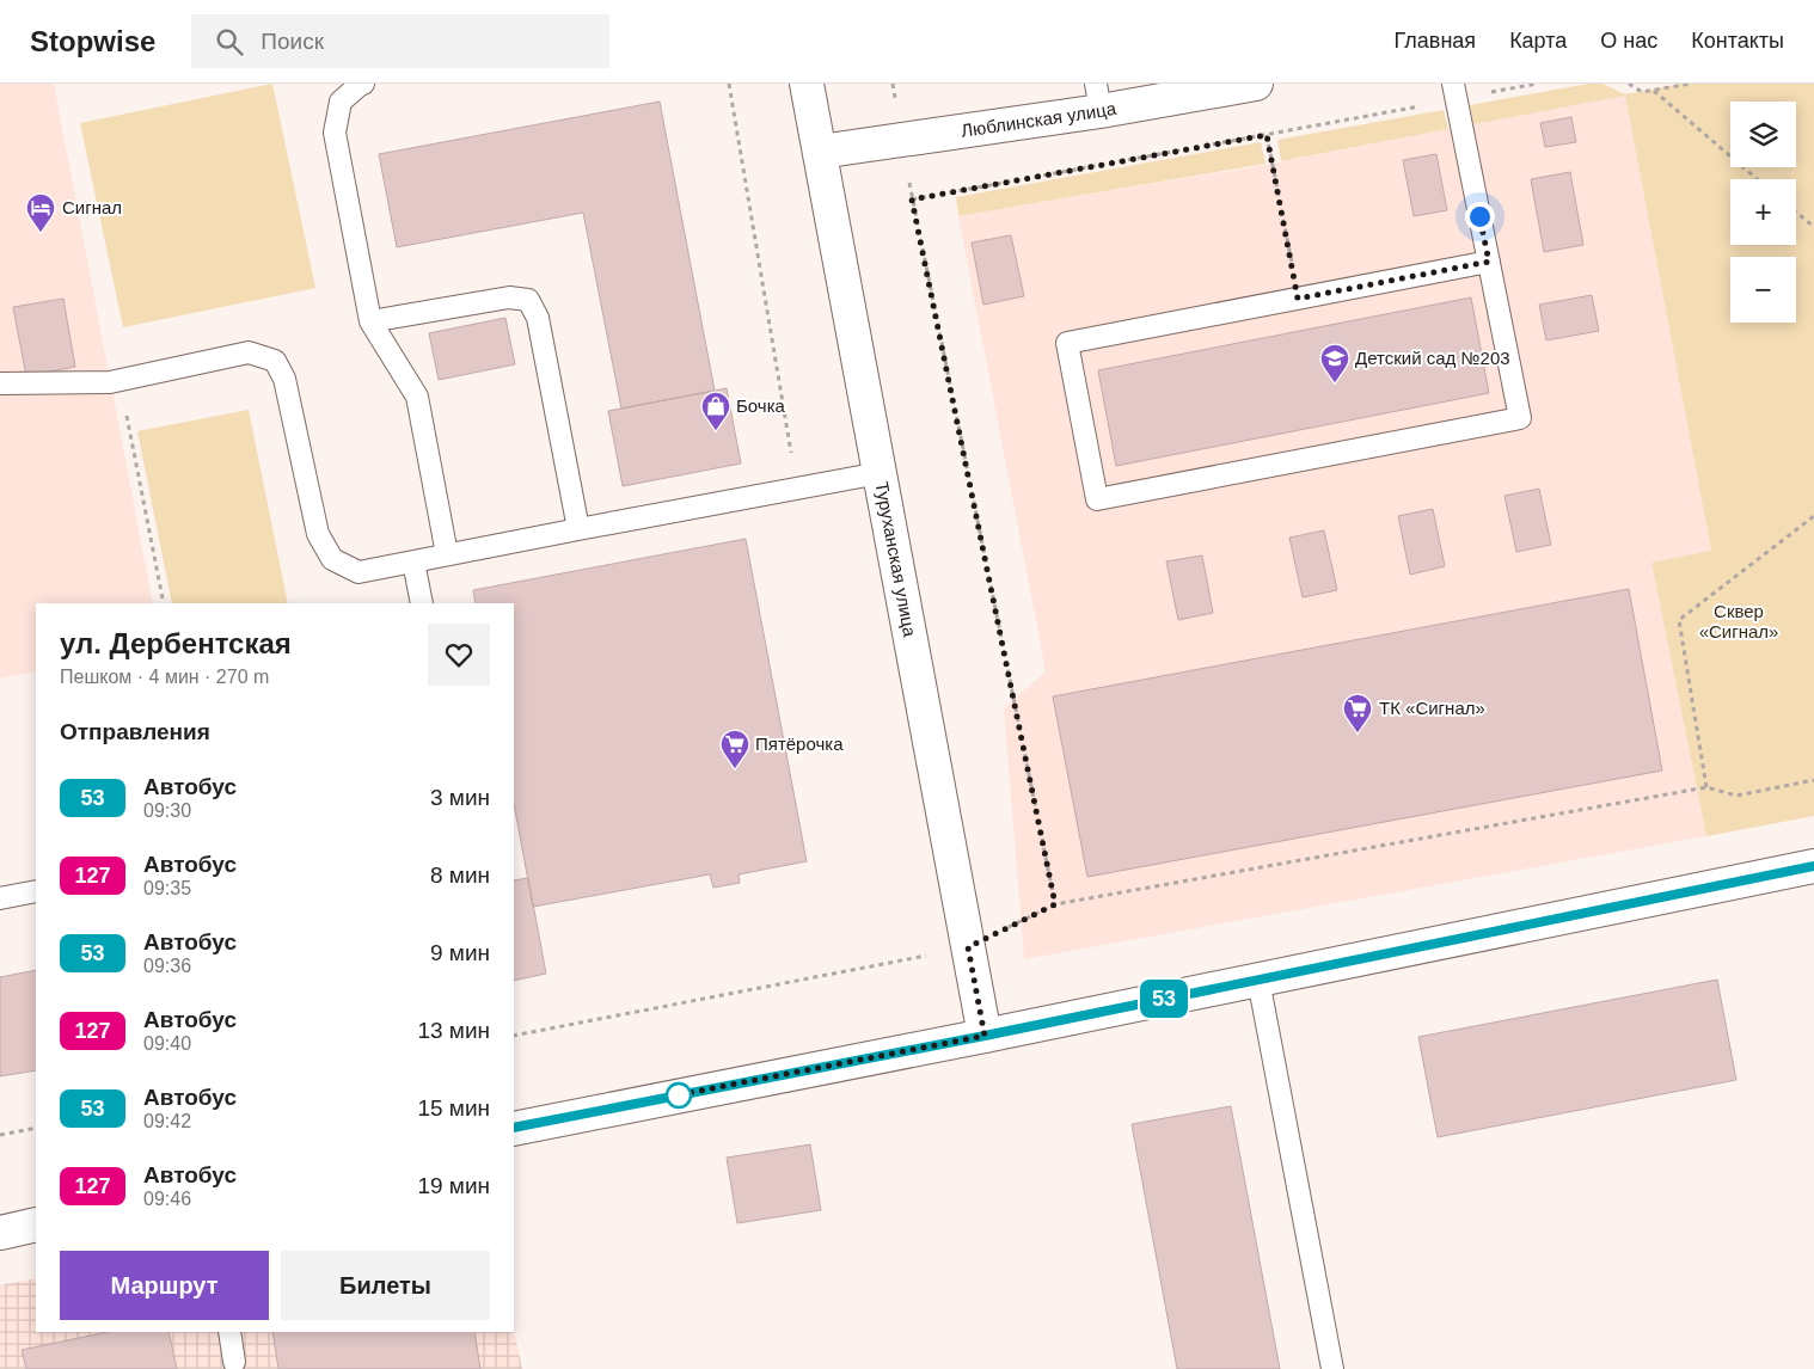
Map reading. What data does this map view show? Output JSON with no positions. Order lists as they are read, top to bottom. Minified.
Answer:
{"streets":{"street":["Люблинская улица","Туруханская улица"]},"crossings":[["Люблинская улица","Туруханская улица"]],"parks":["Сквер «Сигнал»"],"places":{"hotel":["Сигнал"],"school or university":["Детский сад №203"],"shop":["Бочка"],"supermarket":["ТК «Сигнал»","Пятёрочка"]},"lines":["bus line 53"],"page":{"header":"Stopwise","search":"Поиск","nav":["Главная","Карта","О нас","Контакты"],"on_map":"53","map_buttons":["+","−"],"heading":[["ул. Дербентская","Пешком · 4 мин · 270 m"],"Отправления"],"list":[{"mark":"53","name":"Автобус","note":"09:30","value":"3 мин"},{"mark":"127","name":"Автобус","note":"09:35","value":"8 мин"},{"mark":"53","name":"Автобус","note":"09:36","value":"9 мин"},{"mark":"127","name":"Автобус","note":"09:40","value":"13 мин"},{"mark":"53","name":"Автобус","note":"09:42","value":"15 мин"},{"mark":"127","name":"Автобус","note":"09:46","value":"19 мин"}],"buttons":["Маршрут","Билеты"]}}
